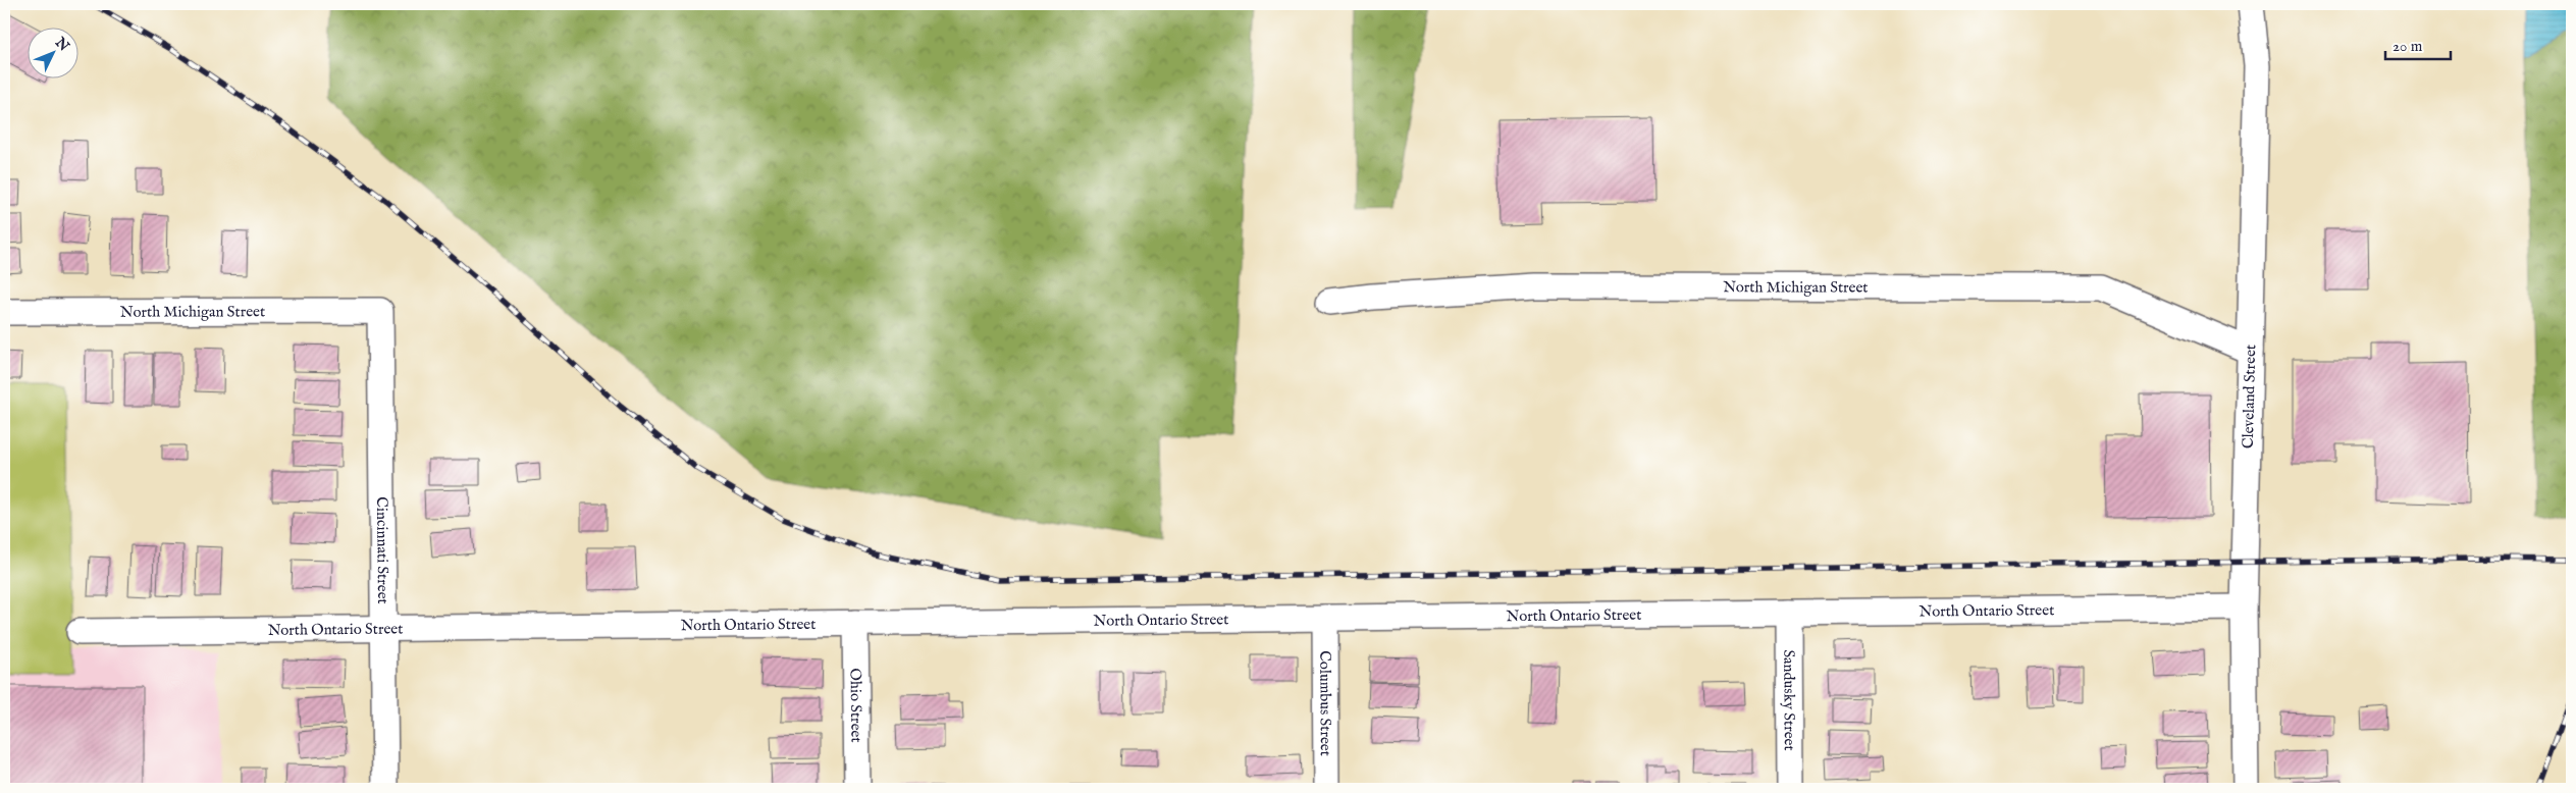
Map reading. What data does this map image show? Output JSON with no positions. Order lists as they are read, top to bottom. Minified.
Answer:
{"streets":{"street":["North Michigan Street","Cleveland Street","Cincinnati Street","North Ontario Street","Sandusky Street","Columbus Street","Ohio Street"]},"crossings":[["North Michigan Street","Cleveland Street"],["North Michigan Street","Cincinnati Street"],["Cleveland Street","North Ontario Street"],["Cincinnati Street","North Ontario Street"],["North Ontario Street","Sandusky Street"],["North Ontario Street","Columbus Street"],["North Ontario Street","Ohio Street"]],"scale_bar":"20 m","north":"top right"}
